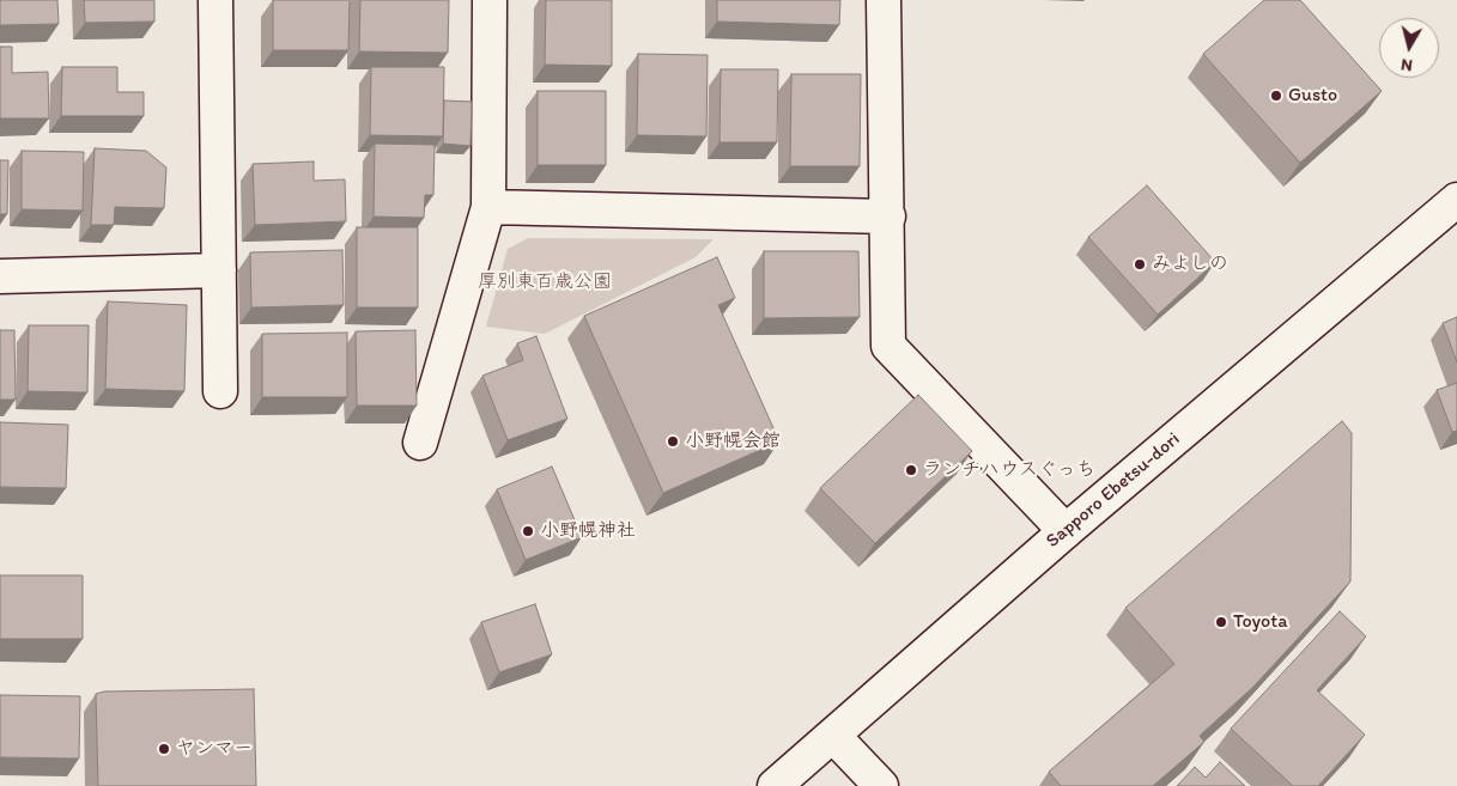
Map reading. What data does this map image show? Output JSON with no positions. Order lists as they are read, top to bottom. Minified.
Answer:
{"streets":{"main road":["Sapporo Ebetsu-dori"]},"parks":["厚別東百歳公園"],"places":["Gusto","みよしの","小野幌会館","ランチハウスぐっち","小野幌神社","Toyota","ヤンマー"],"north":"bottom"}
